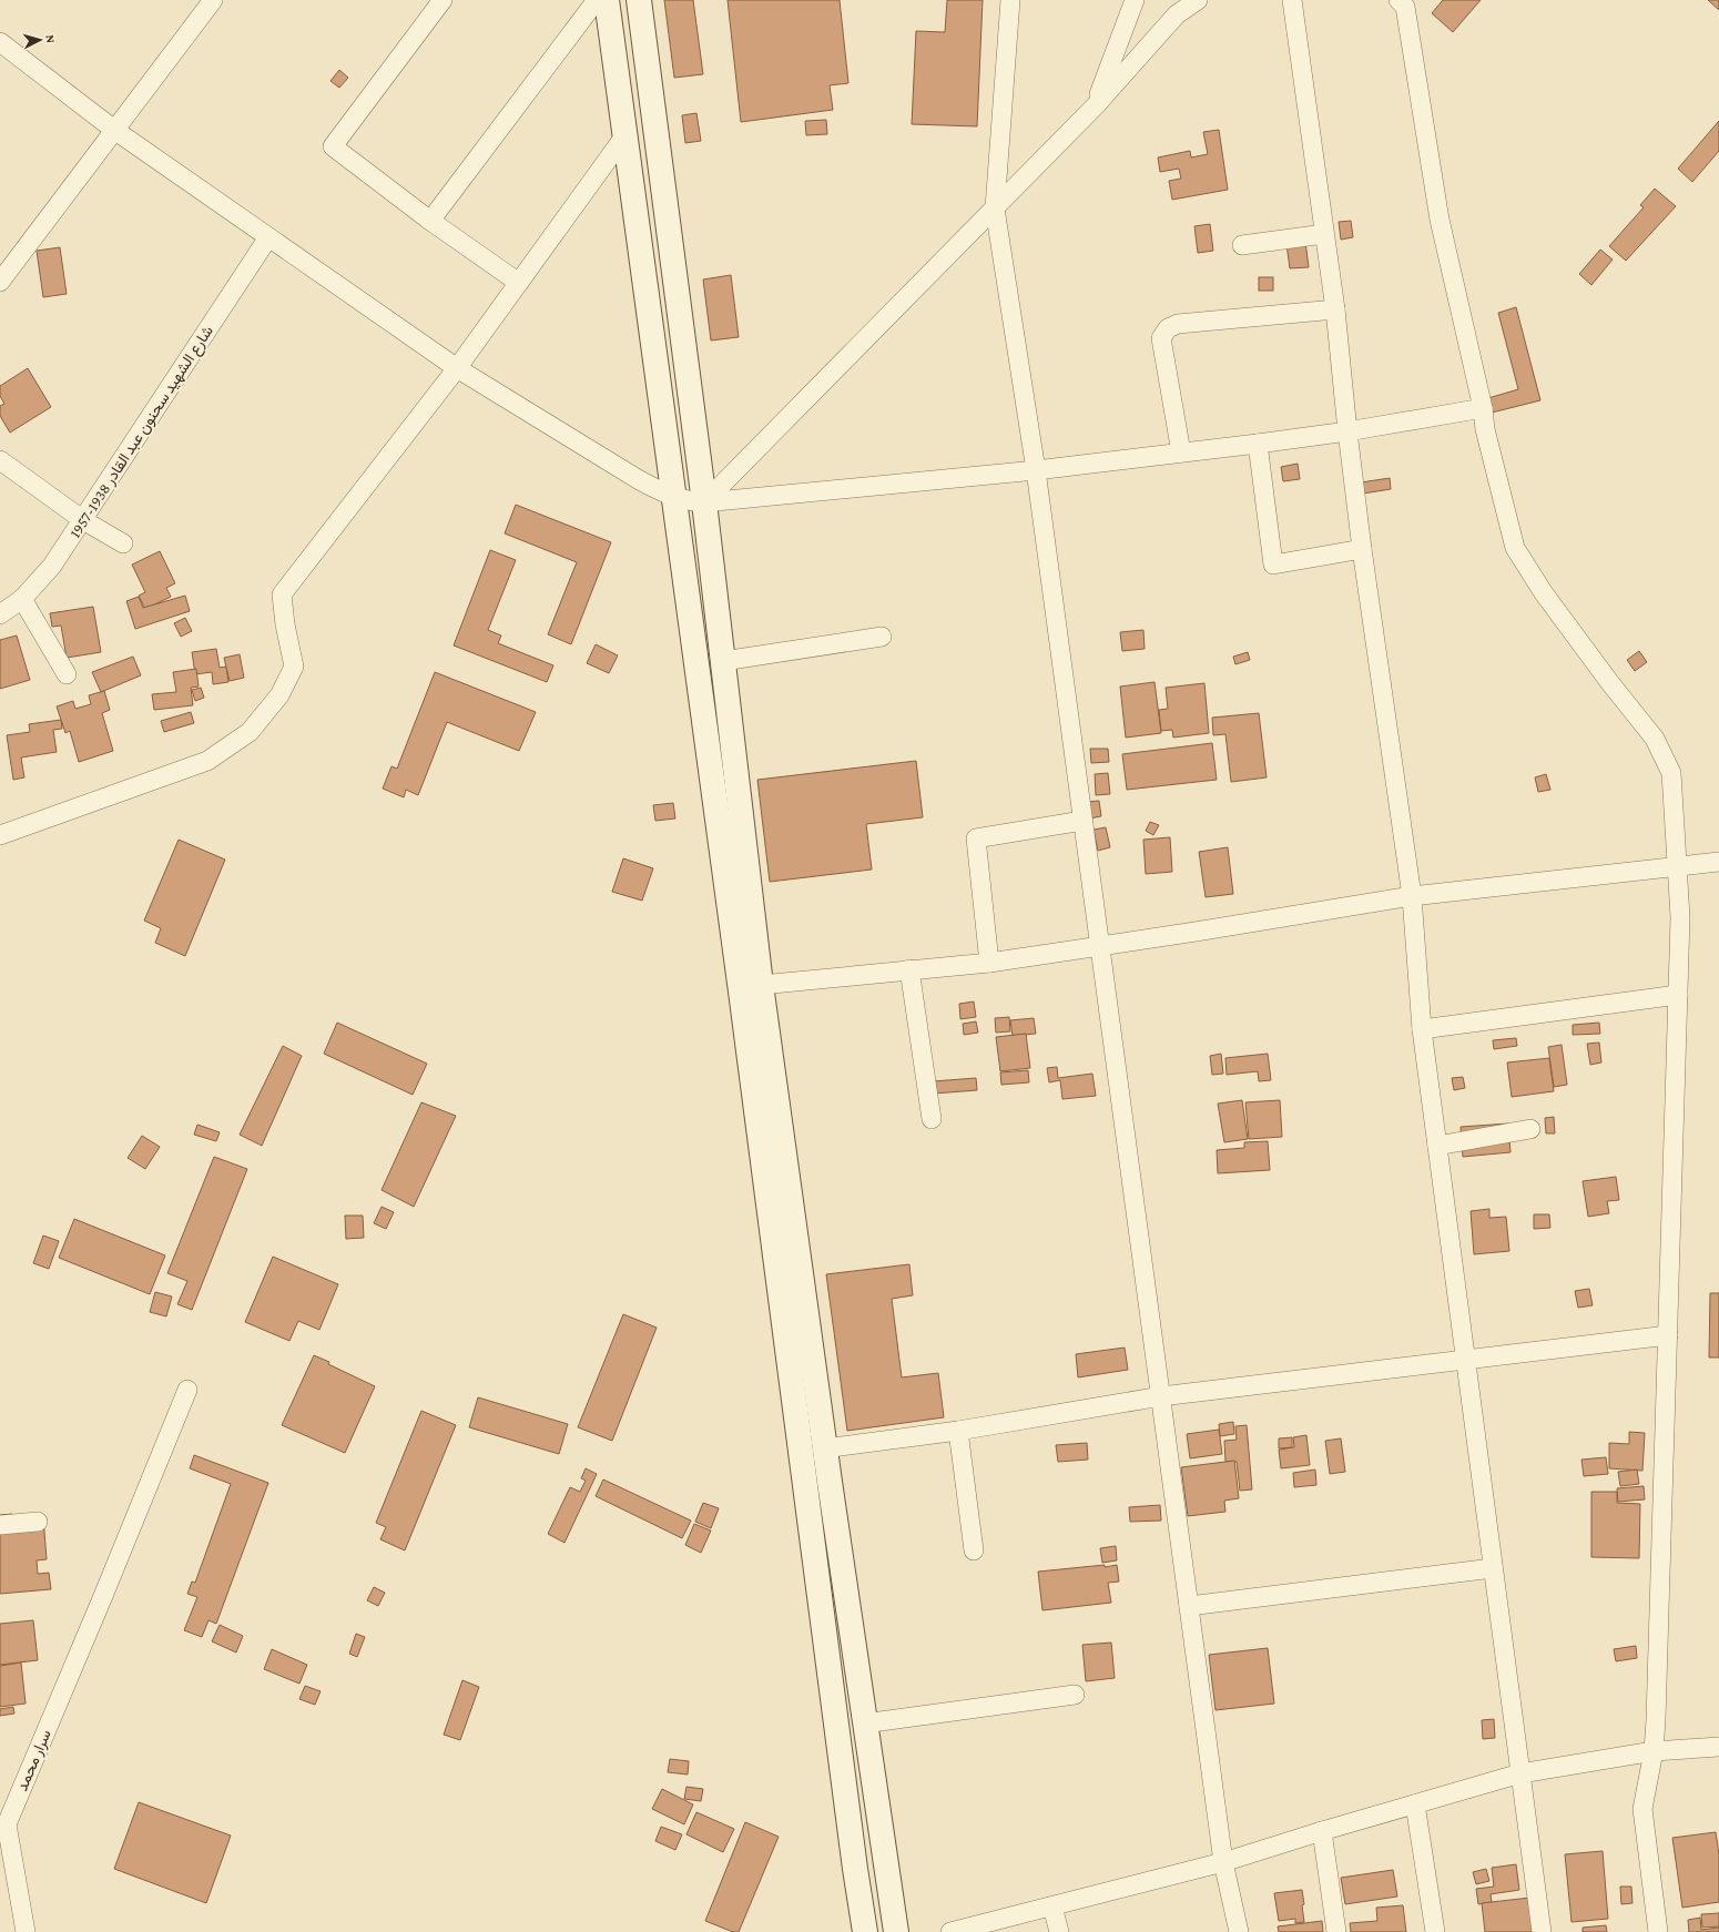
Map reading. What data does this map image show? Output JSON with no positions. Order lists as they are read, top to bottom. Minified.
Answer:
{"streets":{"street":["شارع الشهيد سحنون عبد القادر 1938-1957","سرار محمد"]},"north":"right"}
